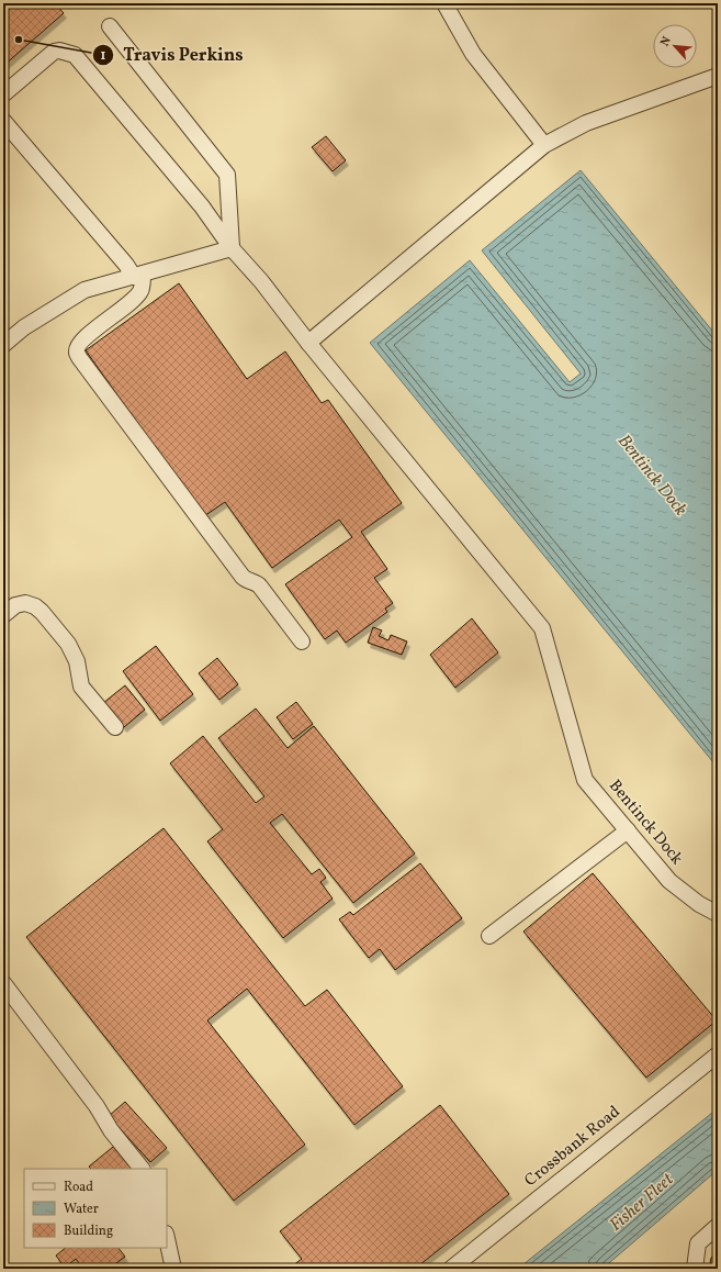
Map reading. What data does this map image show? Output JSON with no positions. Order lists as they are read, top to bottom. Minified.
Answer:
{"streets":{"street":["Bentinck Dock","Crossbank Road"]},"water":["Bentinck Dock","Fisher Fleet"],"places":["Travis Perkins"],"legend":["Road","Water","Building"],"north":"top left"}
